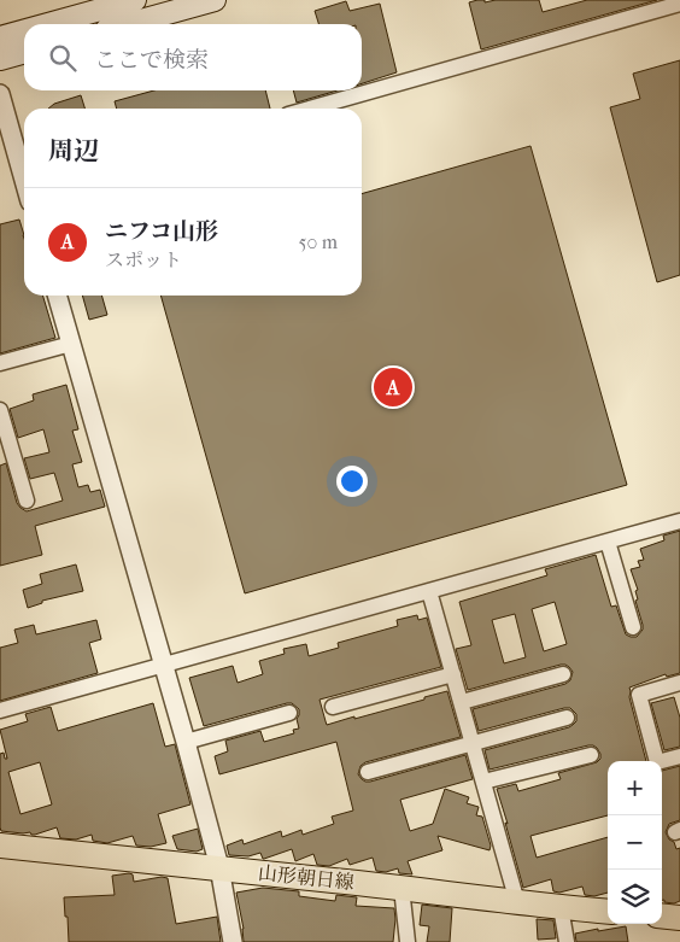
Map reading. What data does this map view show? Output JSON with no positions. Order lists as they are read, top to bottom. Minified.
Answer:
{"streets":{"main road":["山形朝日線"]},"page":{"search":"ここで検索","heading":"周辺","list":[{"mark":"A","name":"ニフコ山形","note":"スポット","value":"50 m"}],"pins":"A","map_buttons":["+","−"]}}
